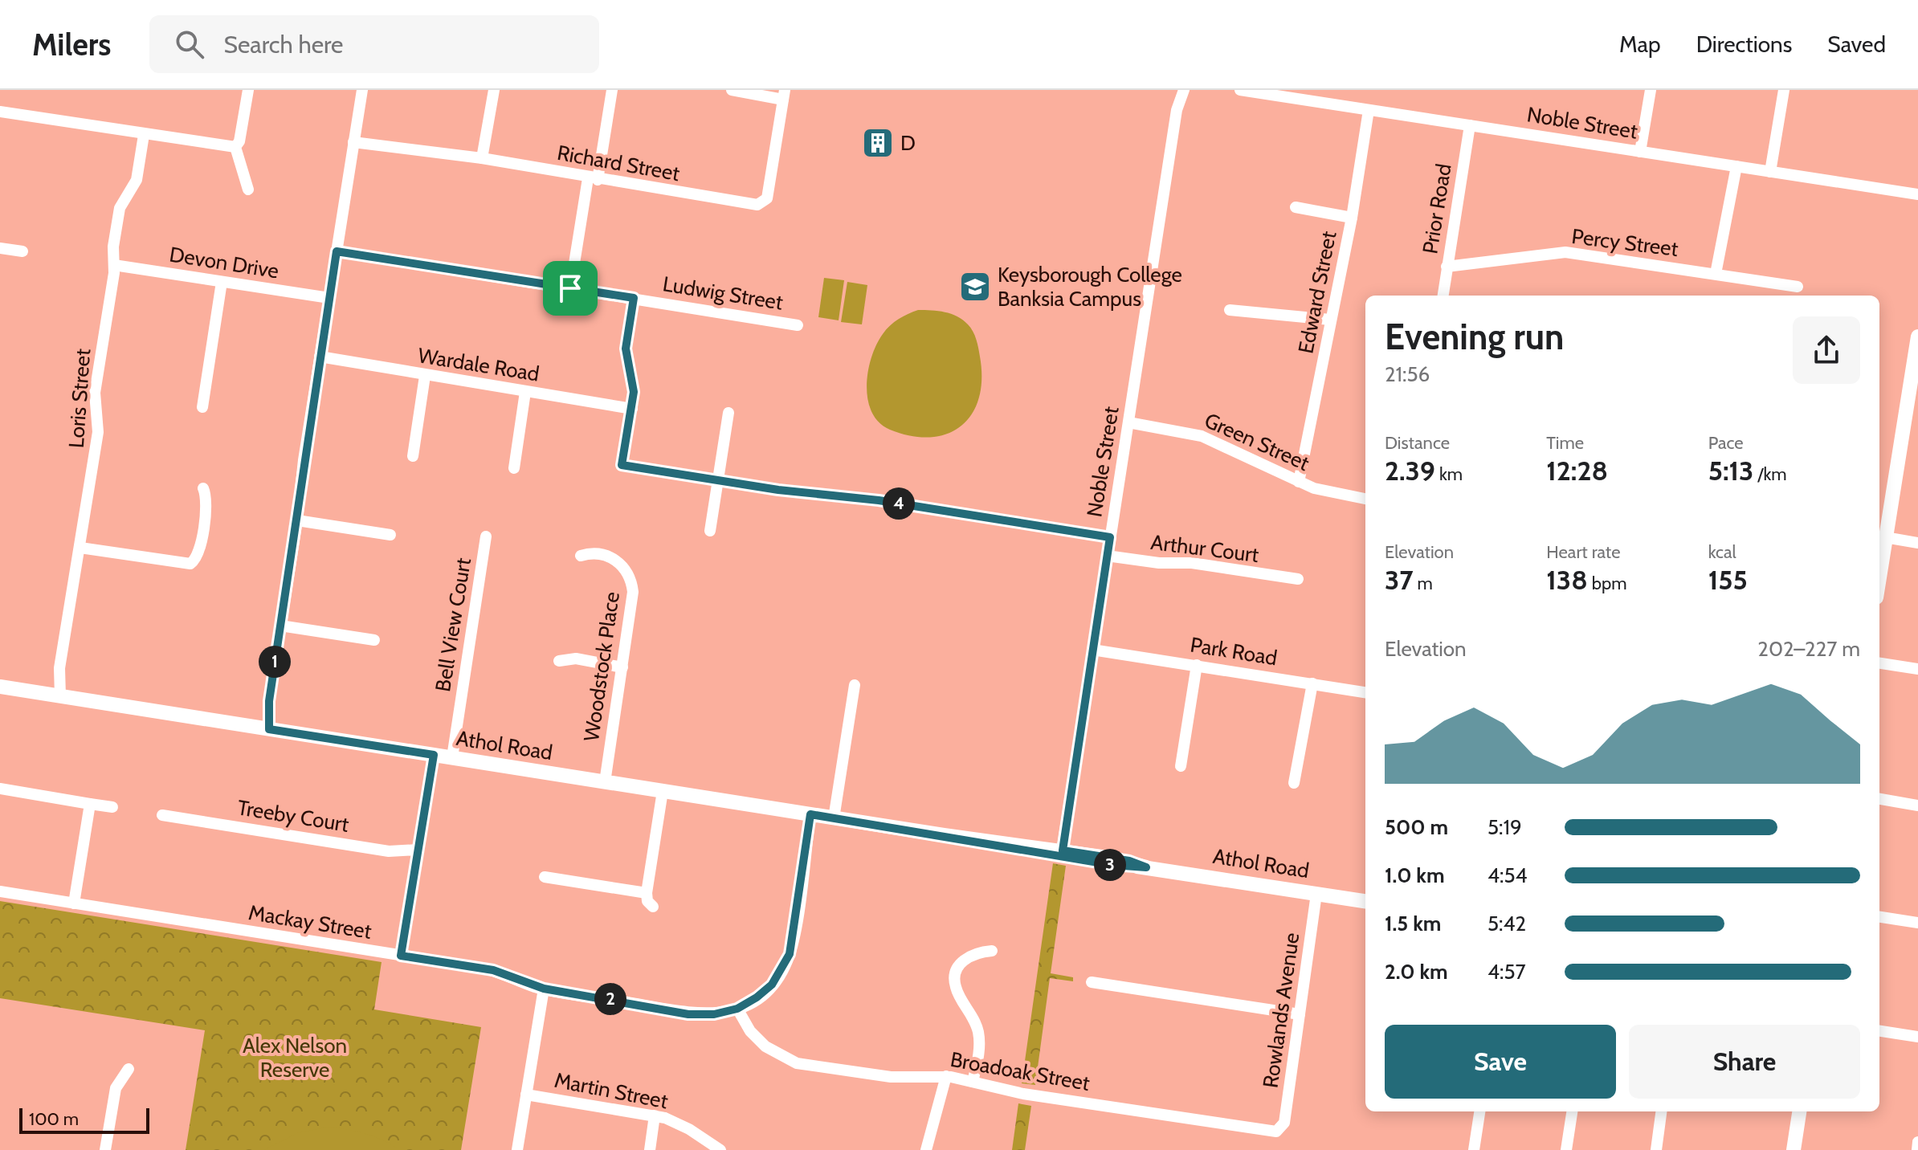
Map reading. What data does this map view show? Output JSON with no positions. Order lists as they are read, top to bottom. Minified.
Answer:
{"streets":{"main road":["Athol Road"],"street":["Noble Street","Richard Street","Prior Road","Percy Street","Devon Drive","Edward Street","Ludwig Street","Wardale Road","Loris Street","Green Street","Arthur Court","Bell View Court","Park Road","Woodstock Place","Treeby Court","Mackay Street","Rowlands Avenue","Broadoak Street","Martin Street"]},"crossings":[["Noble Street","Prior Road"],["Noble Street","Edward Street"],["Noble Street","Green Street"],["Noble Street","Arthur Court"],["Noble Street","Park Road"],["Noble Street","Athol Road"],["Prior Road","Percy Street"],["Devon Drive","Loris Street"],["Edward Street","Green Street"],["Loris Street","Athol Road"],["Bell View Court","Athol Road"],["Woodstock Place","Athol Road"],["Athol Road","Mackay Street"],["Athol Road","Rowlands Avenue"],["Mackay Street","Broadoak Street"],["Rowlands Avenue","Broadoak Street"]],"parks":["Alex Nelson Reserve"],"places":{"building":["D"],"school or university":["Keysborough College Banksia Campus"]},"scale_bar":"100 m","page":{"header":"Milers","search":"Search here","nav":["Map","Directions","Saved"],"heading":["Evening run","21:56"],"stats":[["Distance","2.39 km"],["Time","12:28"],["Pace","5:13 /km"],["Elevation","37 m"],["Heart rate","138 bpm"],["kcal","155"]],"pins":["4","1","3","2"],"chart":["Elevation","202–227 m"],"list":[{"name":"500 m","note":"5:19"},{"name":"1.0 km","note":"4:54"},{"name":"1.5 km","note":"5:42"},{"name":"2.0 km","note":"4:57"}],"buttons":["Save","Share"],"scale":"100 m"}}
